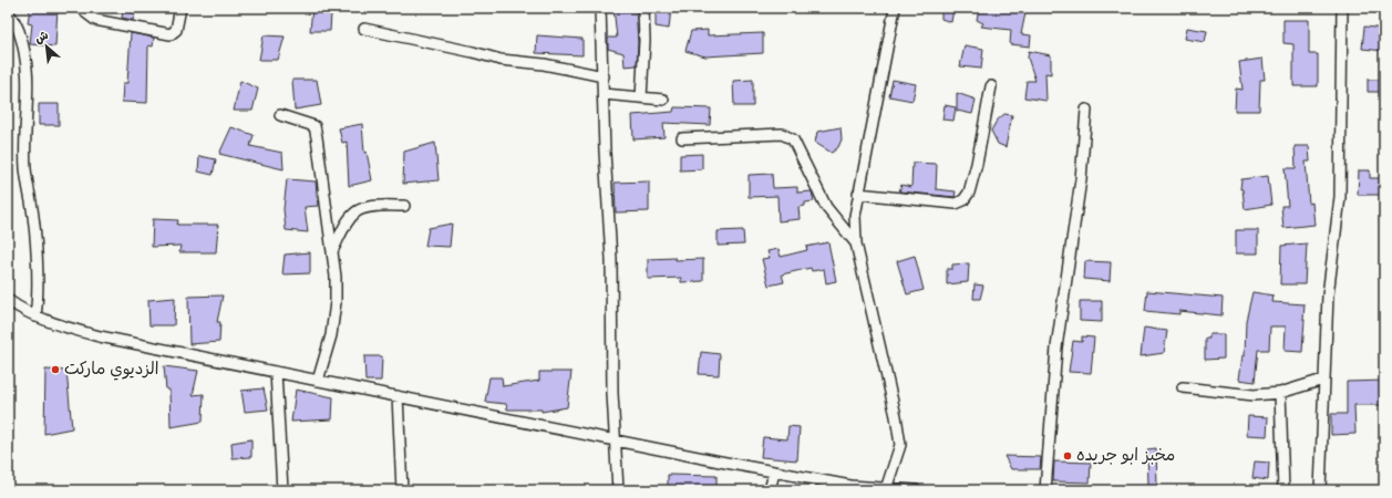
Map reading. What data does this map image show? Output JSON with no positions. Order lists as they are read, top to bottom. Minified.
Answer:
{"places":["الزديوي ماركت","مخبز ابو جريده"],"north":"top left"}
